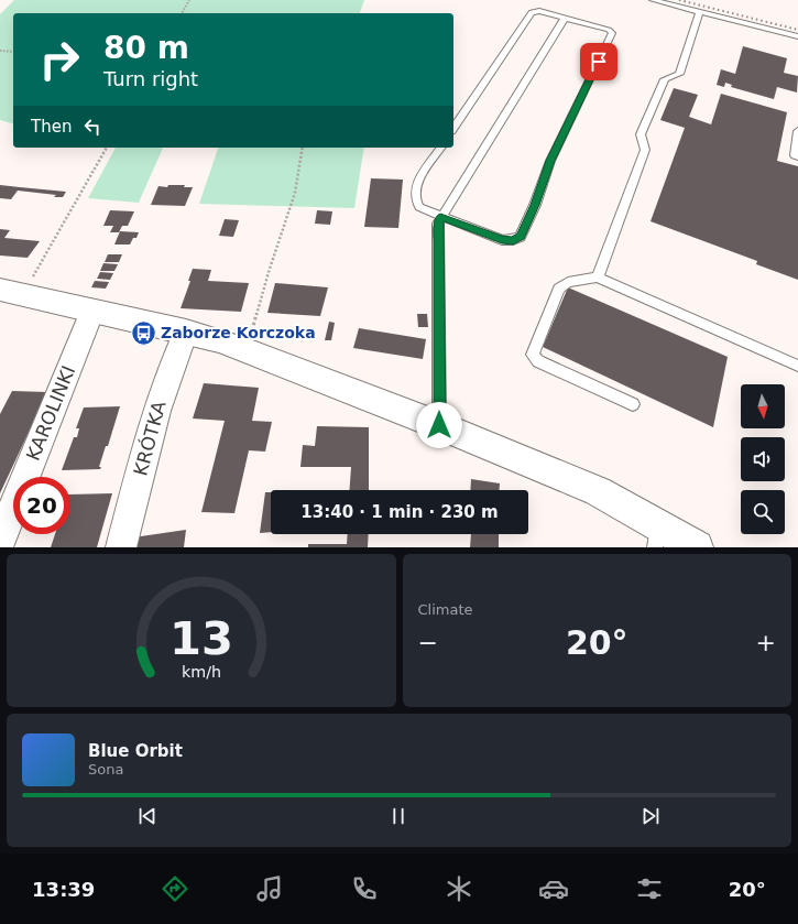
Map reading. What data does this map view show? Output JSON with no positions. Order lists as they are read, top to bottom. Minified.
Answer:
{"streets":{"street":["KAROLINKI","KRÓTKA"]},"places":{"bus stop":["Zaborze Korczoka"]},"north":"bottom","page":{"turn":["80 m","Turn right"],"then":"Then","limit":"20","trip":"13:40 · 1 min · 230 m","tile":"Climate","heat":["−","20°","+"],"song":["Blue Orbit","Sona"],"tabs":["13:39","20°"],"gauge":["13","km/h"]}}
